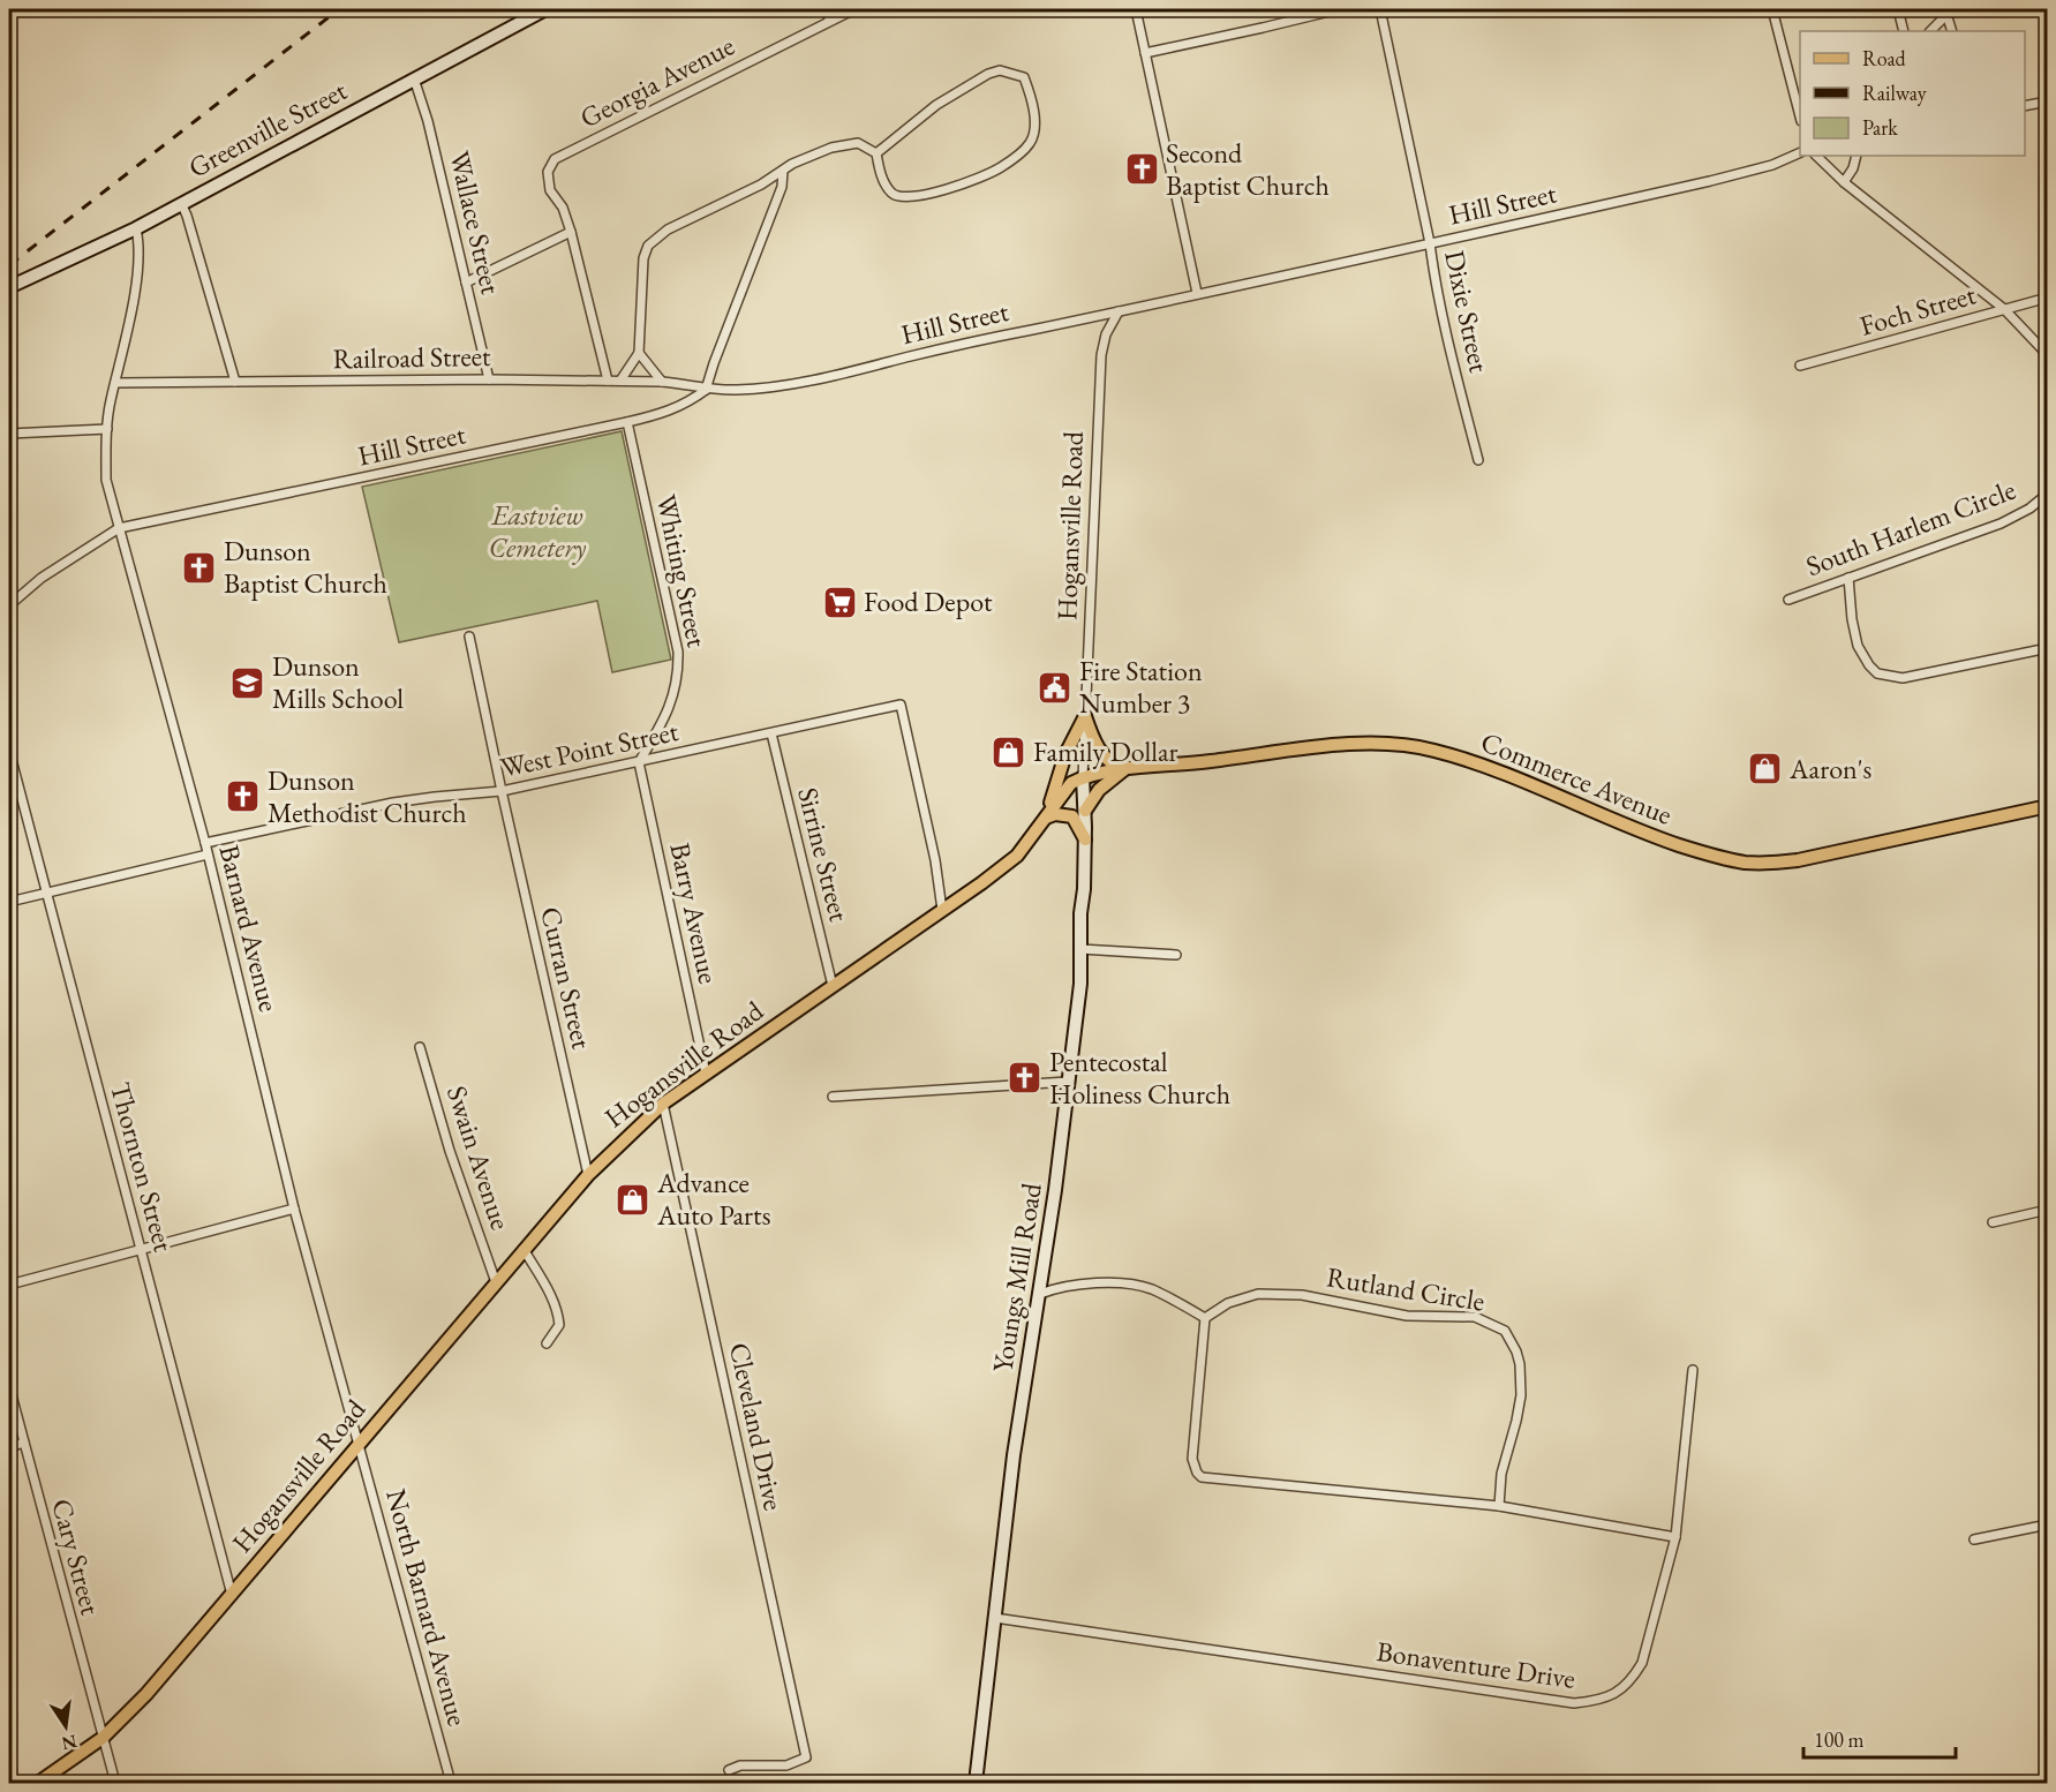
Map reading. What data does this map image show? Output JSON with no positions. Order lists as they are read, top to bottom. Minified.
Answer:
{"streets":{"main road":["Hogansville Road","Commerce Avenue"],"street":["Georgia Avenue","Greenville Street","Hill Street","Wallace Street","Foch Street","Dixie Street","Railroad Street","South Harlem Circle","Whiting Street","West Point Street","Sirrine Street","Barry Avenue","Barnard Avenue","Curran Street","Swain Avenue","Thornton Street","Youngs Mill Road","Rutland Circle","Cleveland Drive","Cary Street","North Barnard Avenue","Bonaventure Drive"]},"crossings":[["Greenville Street","Wallace Street"],["Greenville Street","Barnard Avenue"],["Hill Street","Dixie Street"],["Hill Street","Railroad Street"],["Hill Street","Hogansville Road"],["Hill Street","Whiting Street"],["Hill Street","Barnard Avenue"],["Wallace Street","Railroad Street"],["Railroad Street","Barnard Avenue"],["Hogansville Road","West Point Street"],["Hogansville Road","Commerce Avenue"],["Hogansville Road","Sirrine Street"],["Hogansville Road","Barry Avenue"],["Hogansville Road","Barnard Avenue"],["Hogansville Road","Curran Street"],["Hogansville Road","Swain Avenue"],["Hogansville Road","Thornton Street"],["Hogansville Road","Youngs Mill Road"],["Hogansville Road","Cleveland Drive"],["Hogansville Road","Cary Street"],["Hogansville Road","North Barnard Avenue"],["Whiting Street","West Point Street"],["Whiting Street","Barry Avenue"],["West Point Street","Sirrine Street"],["West Point Street","Barry Avenue"],["West Point Street","Barnard Avenue"],["West Point Street","Curran Street"],["Commerce Avenue","Youngs Mill Road"],["Barnard Avenue","North Barnard Avenue"],["Youngs Mill Road","Bonaventure Drive"]],"parks":["Eastview Cemetery"],"places":{"church":["Second Baptist Church","Dunson Baptist Church","Dunson Methodist Church","Pentecostal Holiness Church"],"supermarket":["Food Depot"],"school or university":["Dunson Mills School"],"public building":["Fire Station Number 3"],"shop":["Family Dollar","Aaron's","Advance Auto Parts"]},"legend":["Road","Railway","Park"],"scale_bar":"100 m","north":"bottom"}
